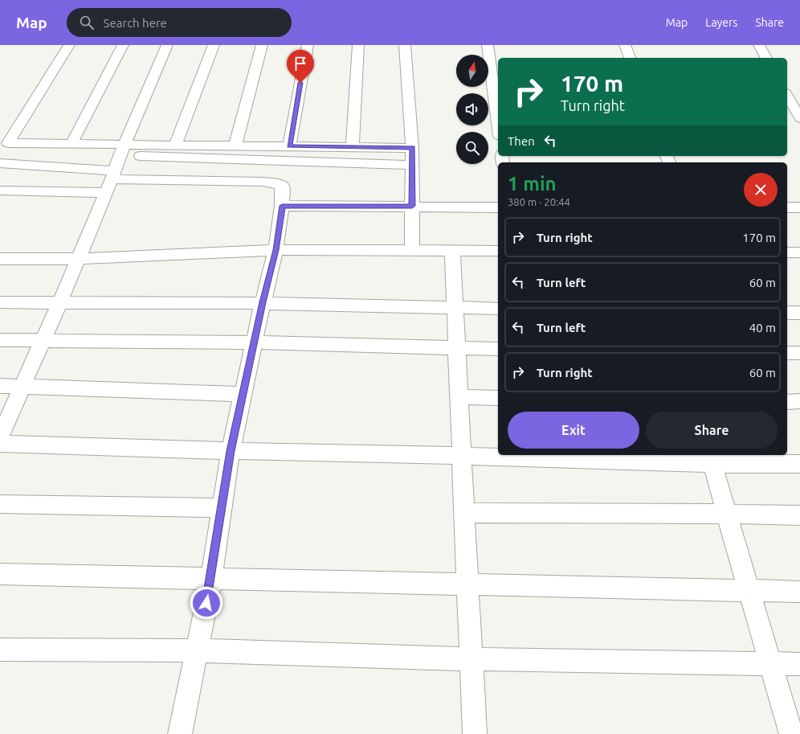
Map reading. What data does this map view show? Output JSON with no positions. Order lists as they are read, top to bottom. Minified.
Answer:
{"north":"top","page":{"header":"Map","search":"Search here","nav":["Map","Layers","Share"],"turn":["170 m","Turn right"],"then":"Then","heading":["1 min","380 m · 20:44"],"list":[{"name":"Turn right","value":"170 m"},{"name":"Turn left","value":"60 m"},{"name":"Turn left","value":"40 m"},{"name":"Turn right","value":"60 m"}],"buttons":["Exit","Share"]}}
